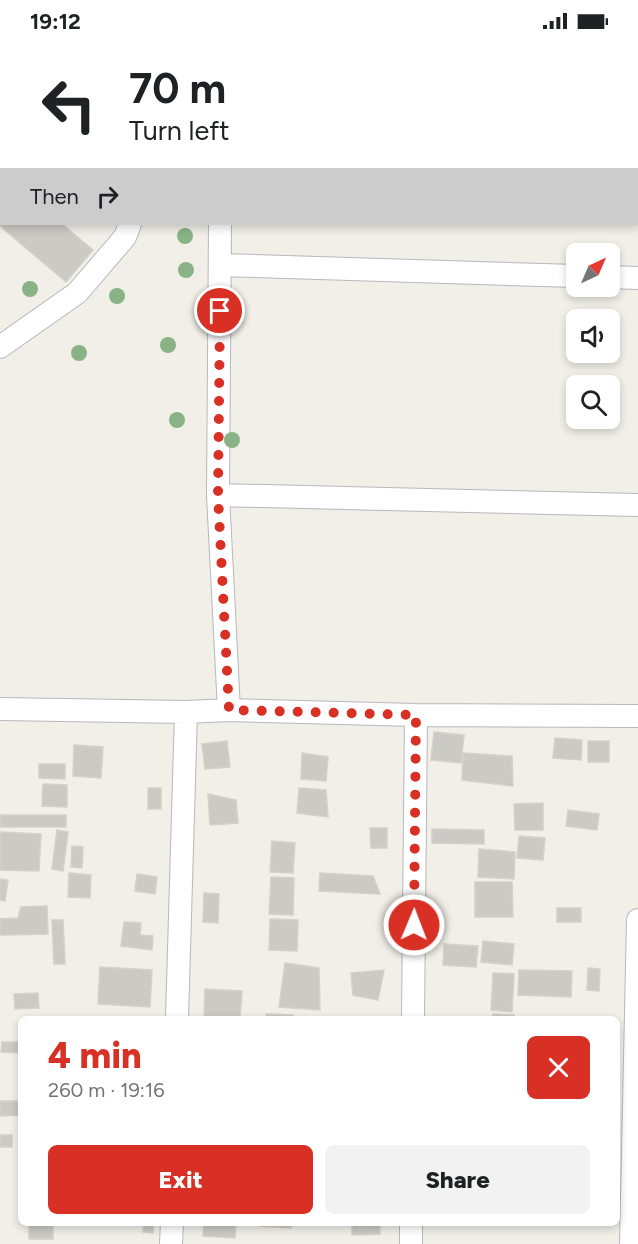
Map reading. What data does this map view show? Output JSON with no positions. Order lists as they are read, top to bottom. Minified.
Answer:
{"north":"top right","page":{"status":"19:12","turn":["70 m","Turn left"],"then":"Then","heading":["4 min","260 m · 19:16"],"buttons":["Exit","Share"]}}
